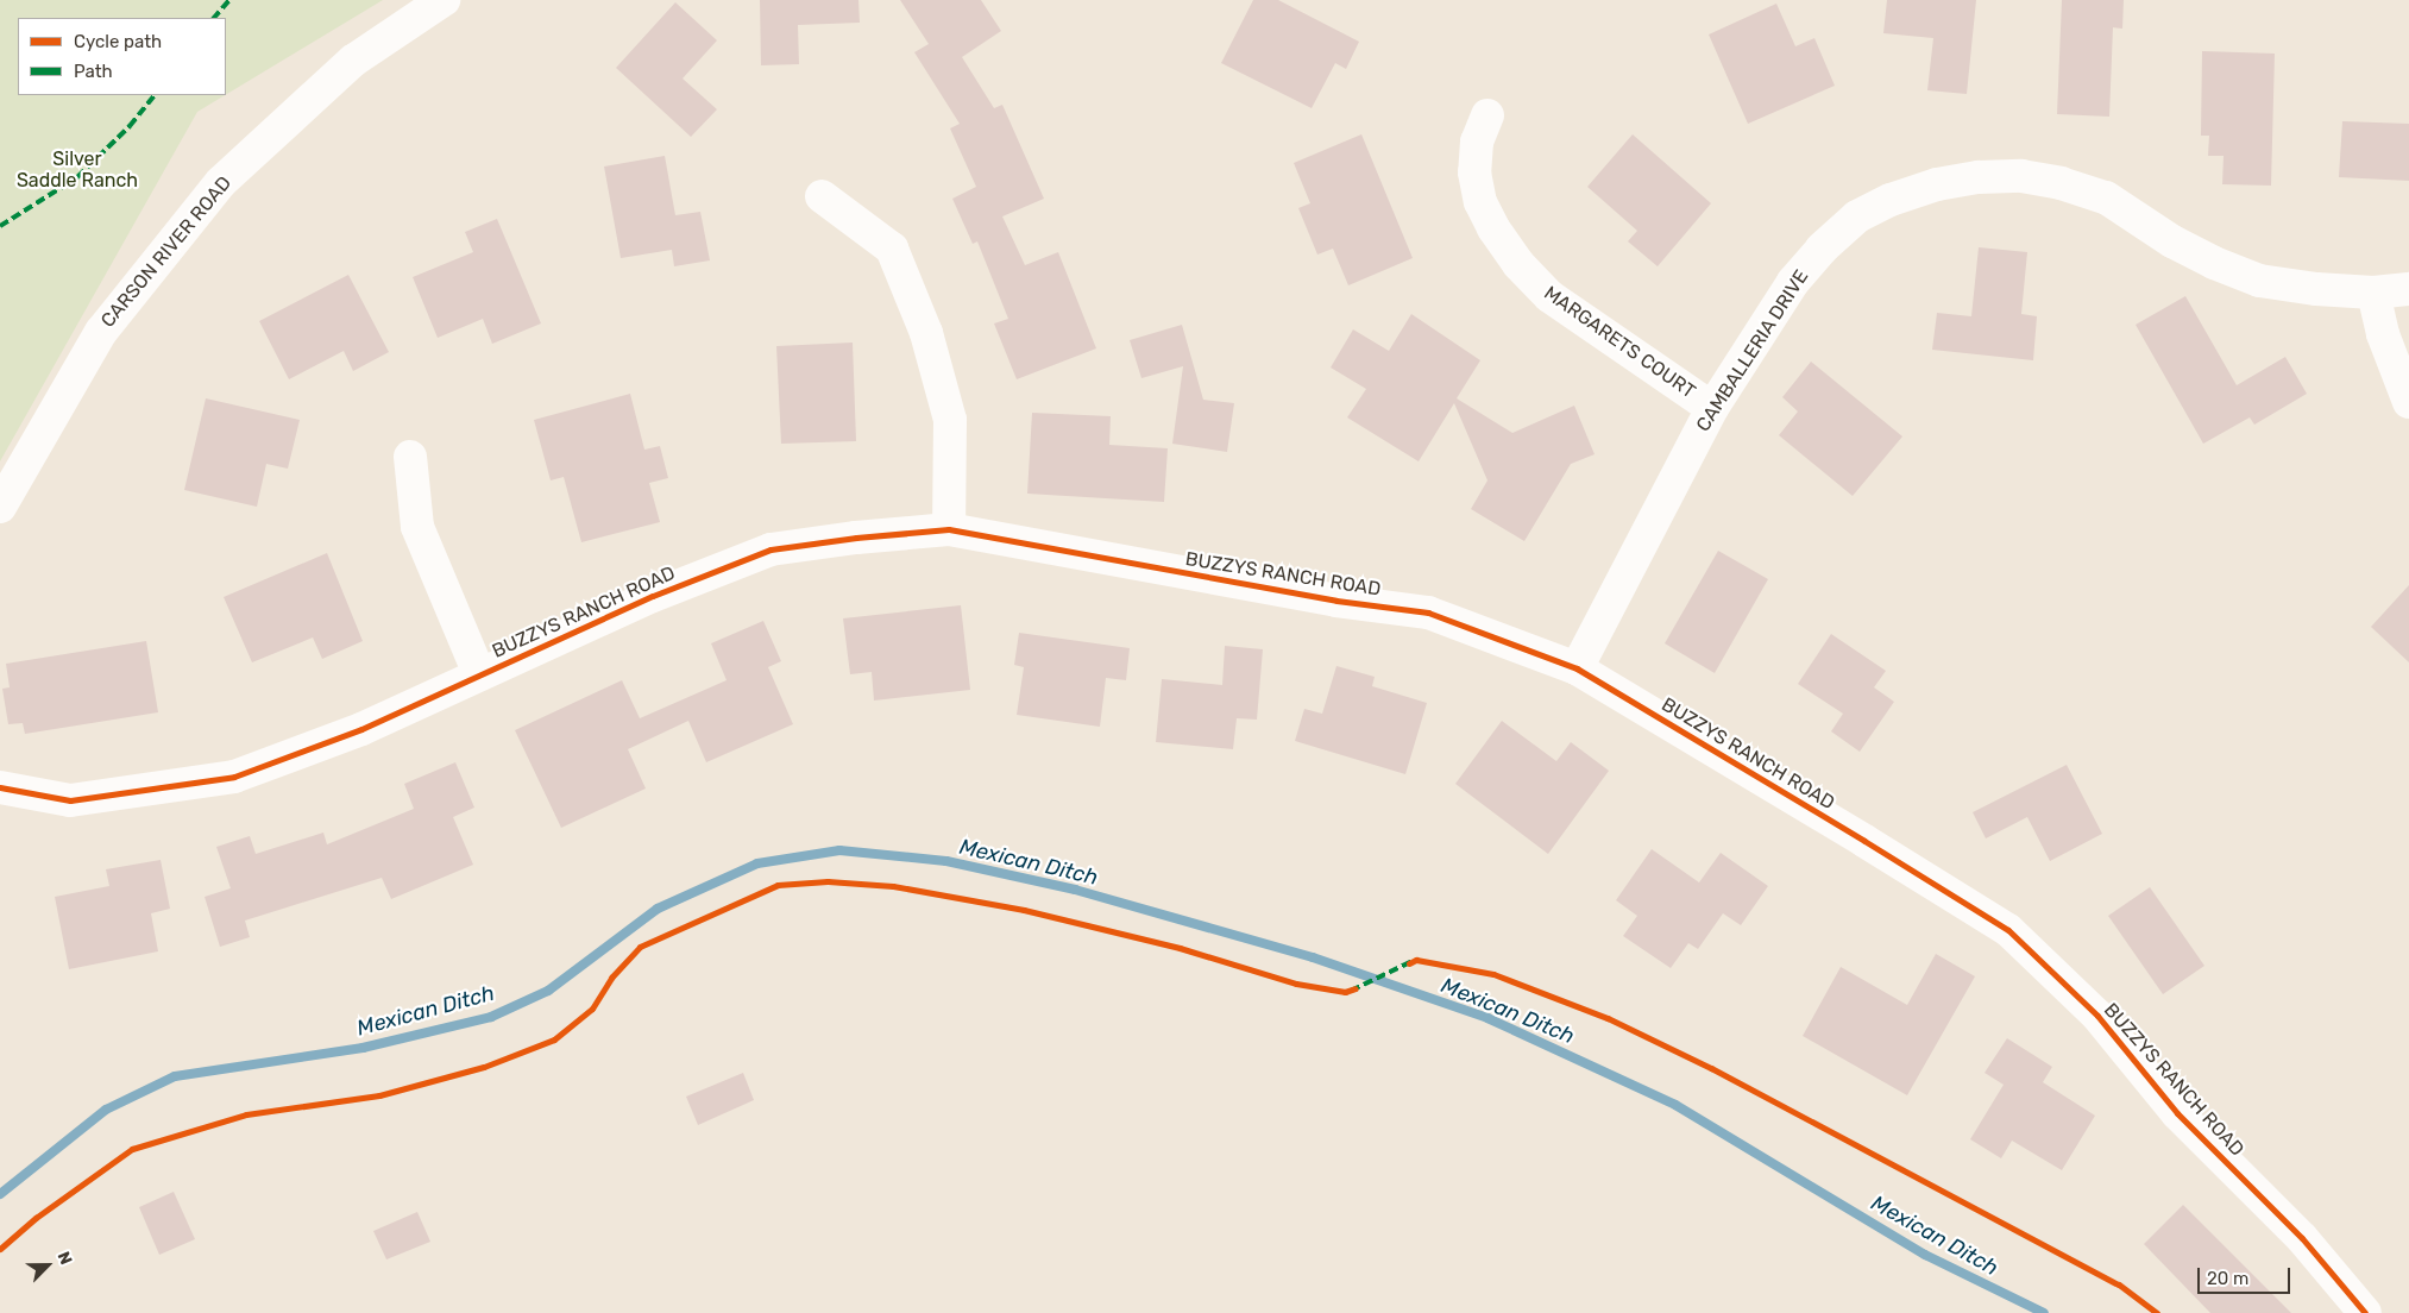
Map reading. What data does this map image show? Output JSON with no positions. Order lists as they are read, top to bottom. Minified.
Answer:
{"streets":{"street":["CARSON RIVER ROAD","MARGARETS COURT","CAMBALLERIA DRIVE","BUZZYS RANCH ROAD"]},"crossings":[["MARGARETS COURT","CAMBALLERIA DRIVE"],["CAMBALLERIA DRIVE","BUZZYS RANCH ROAD"]],"water":["Mexican Ditch"],"parks":["Silver Saddle Ranch"],"legend":["Cycle path","Path"],"scale_bar":"20 m","north":"top right"}
